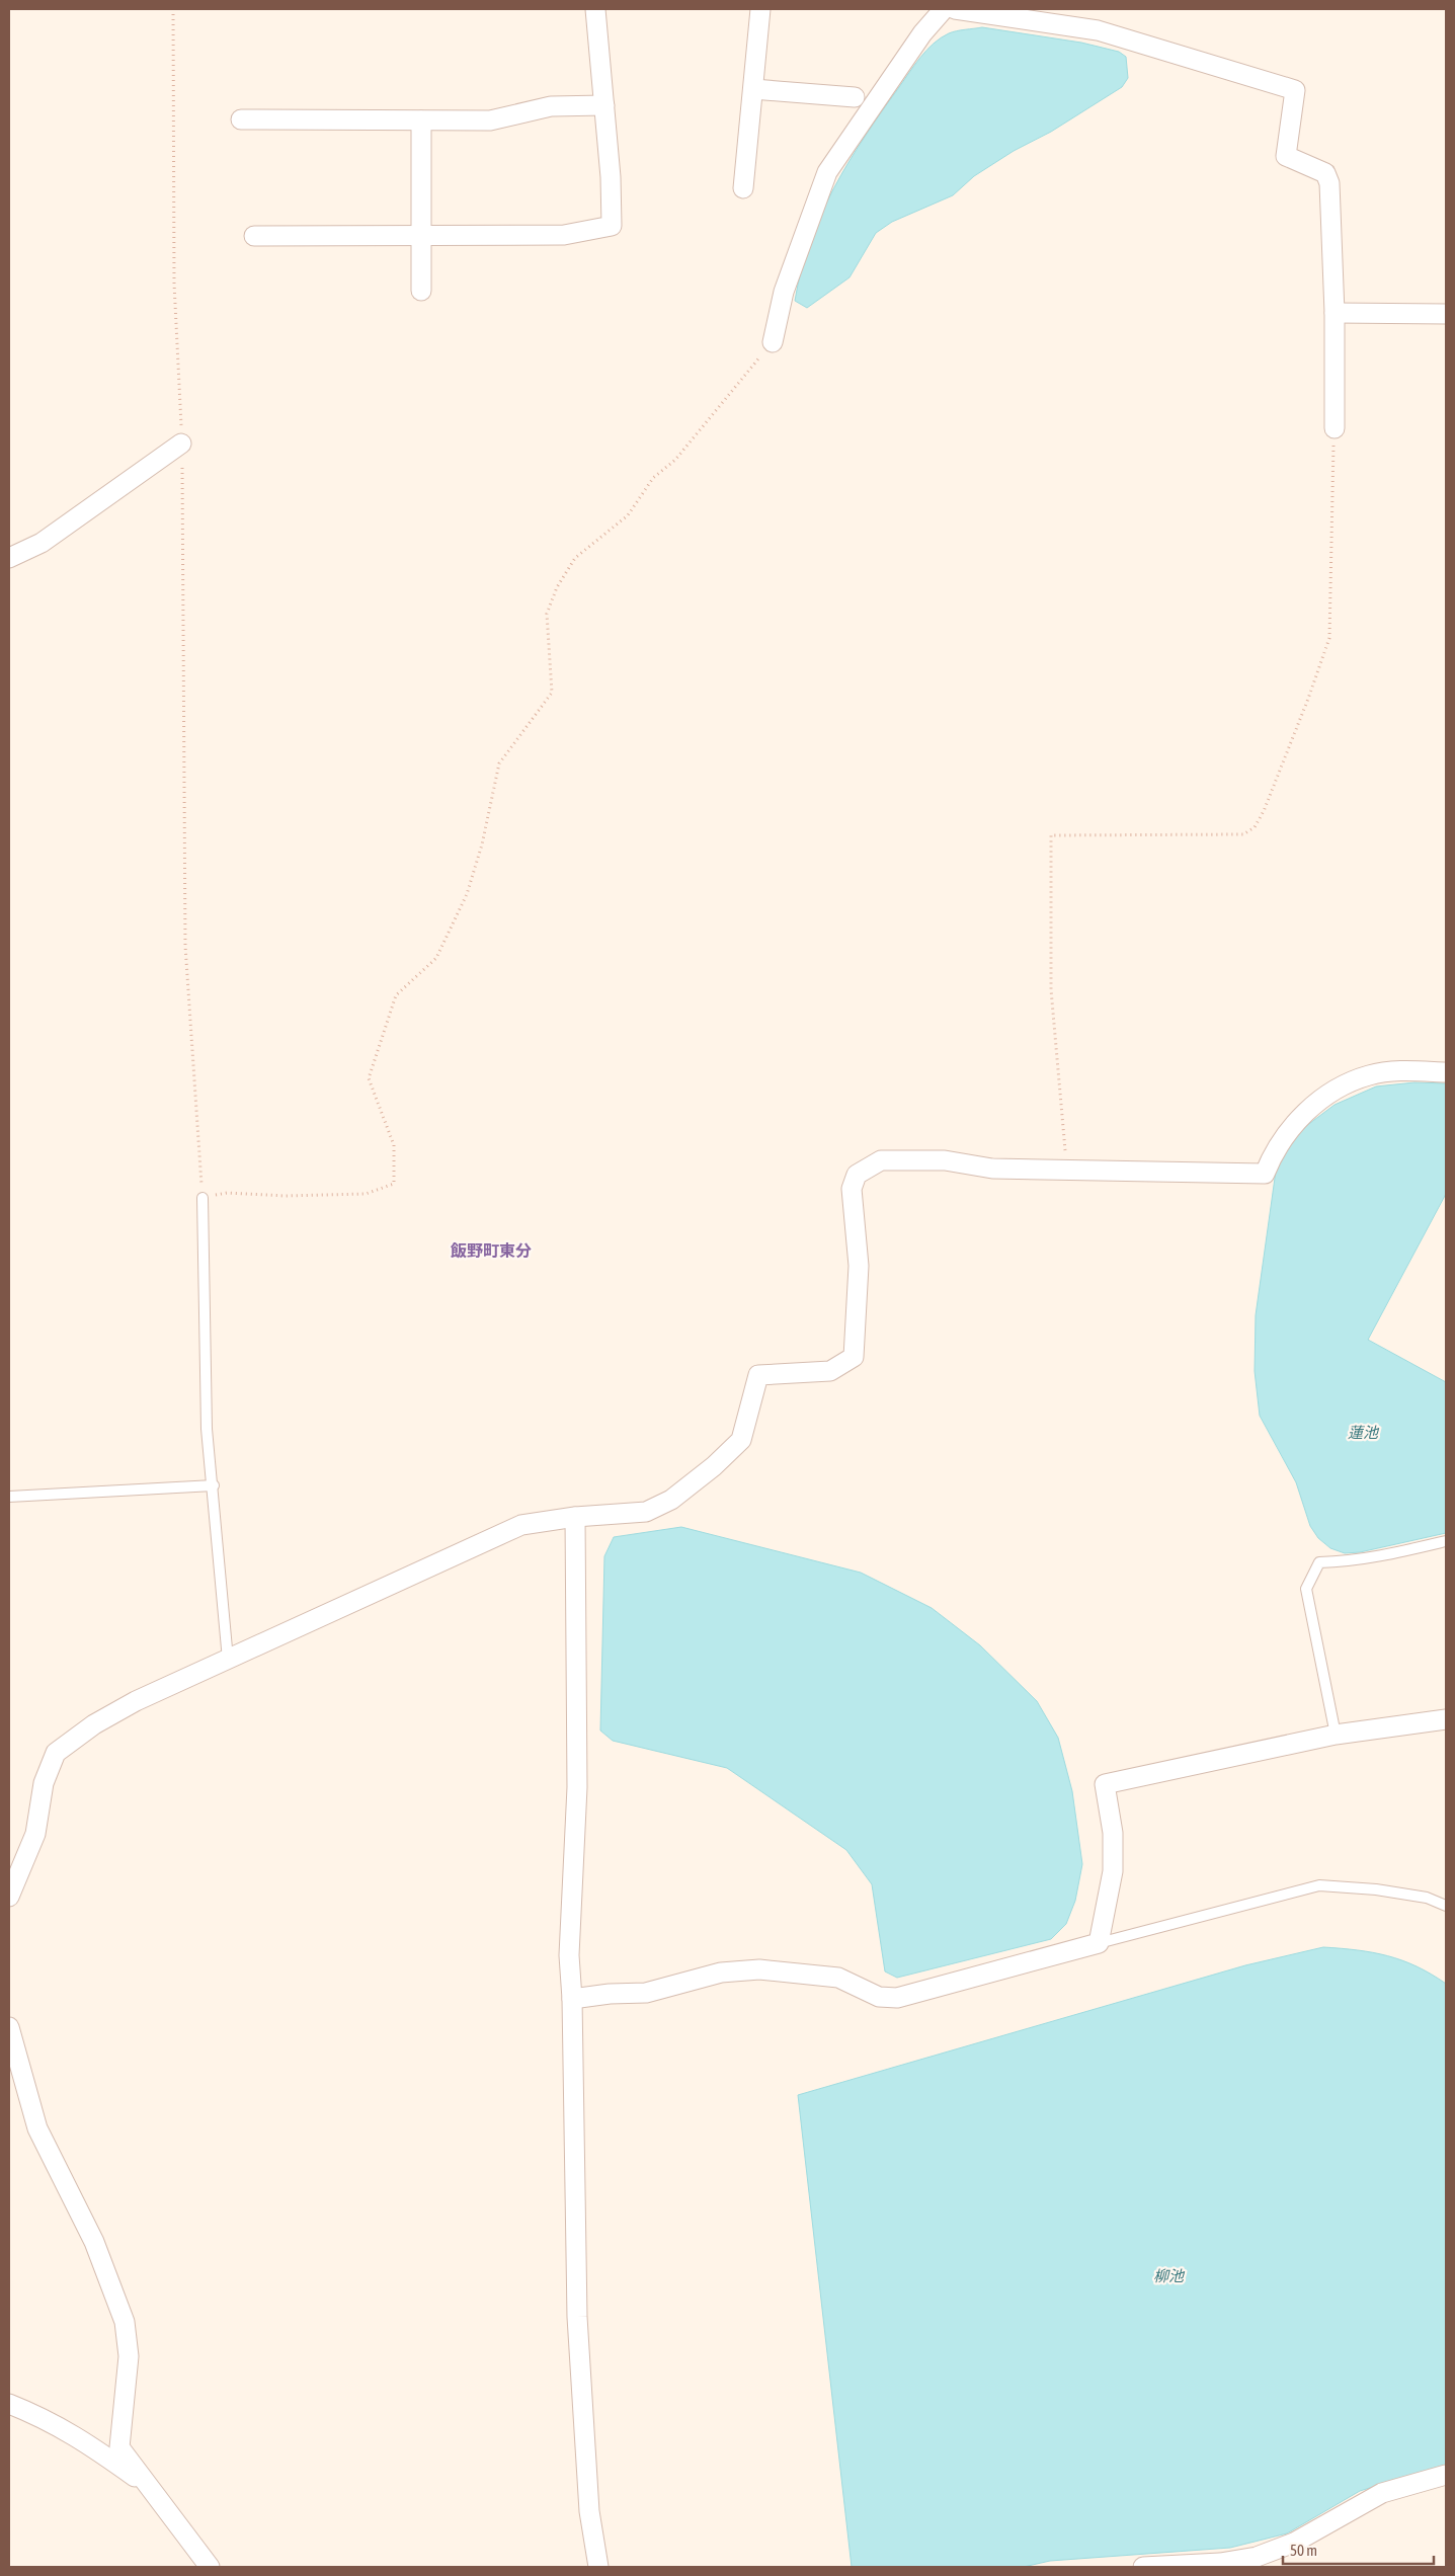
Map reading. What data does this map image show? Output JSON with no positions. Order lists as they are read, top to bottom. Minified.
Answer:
{"districts":["飯野町東分"],"water":["蓮池","柳池"],"scale_bar":"50 m"}
